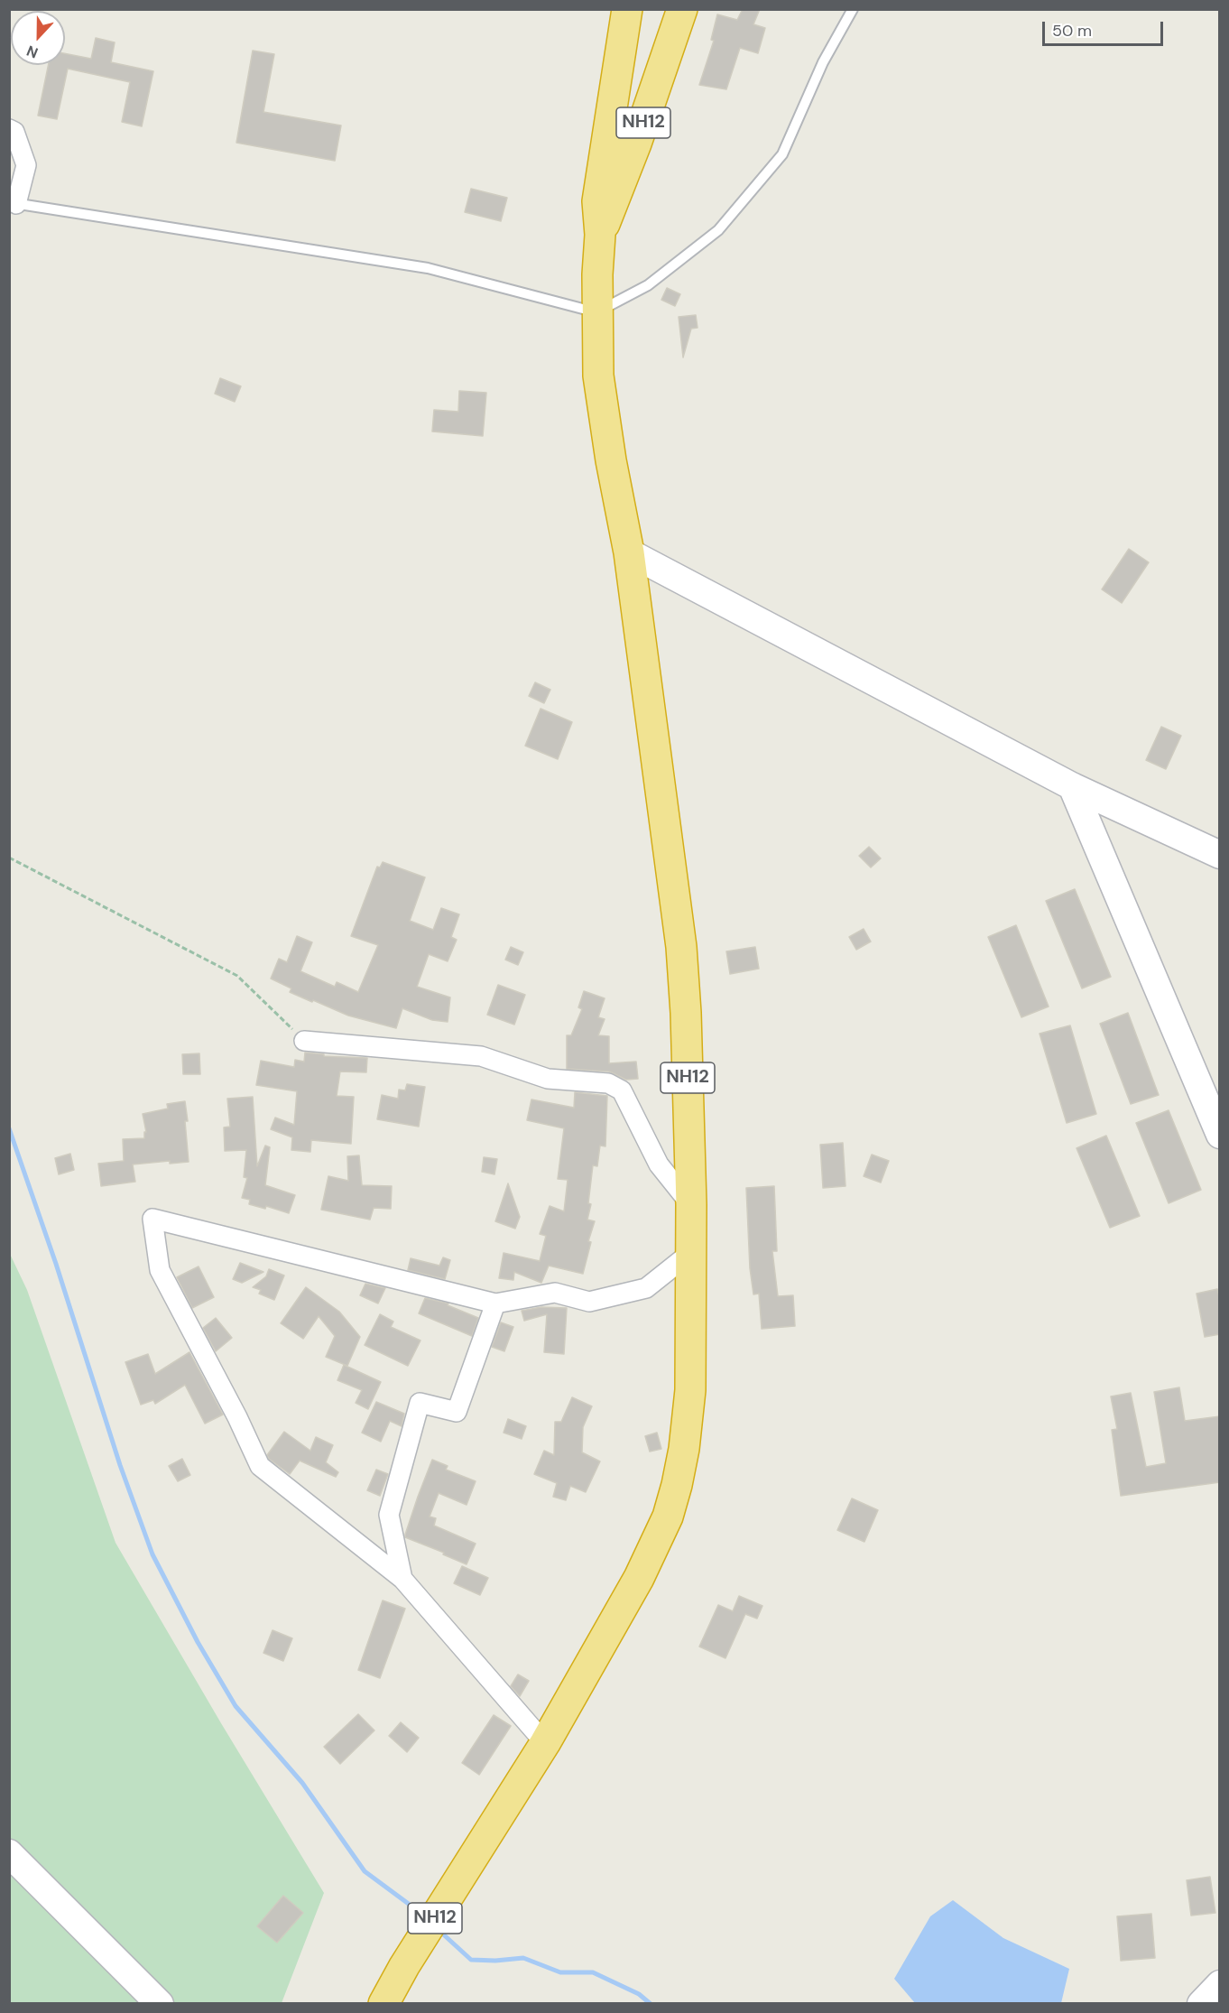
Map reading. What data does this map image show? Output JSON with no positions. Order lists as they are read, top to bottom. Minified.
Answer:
{"streets":{"highway":["NH12"]},"scale_bar":"50 m","north":"bottom"}
